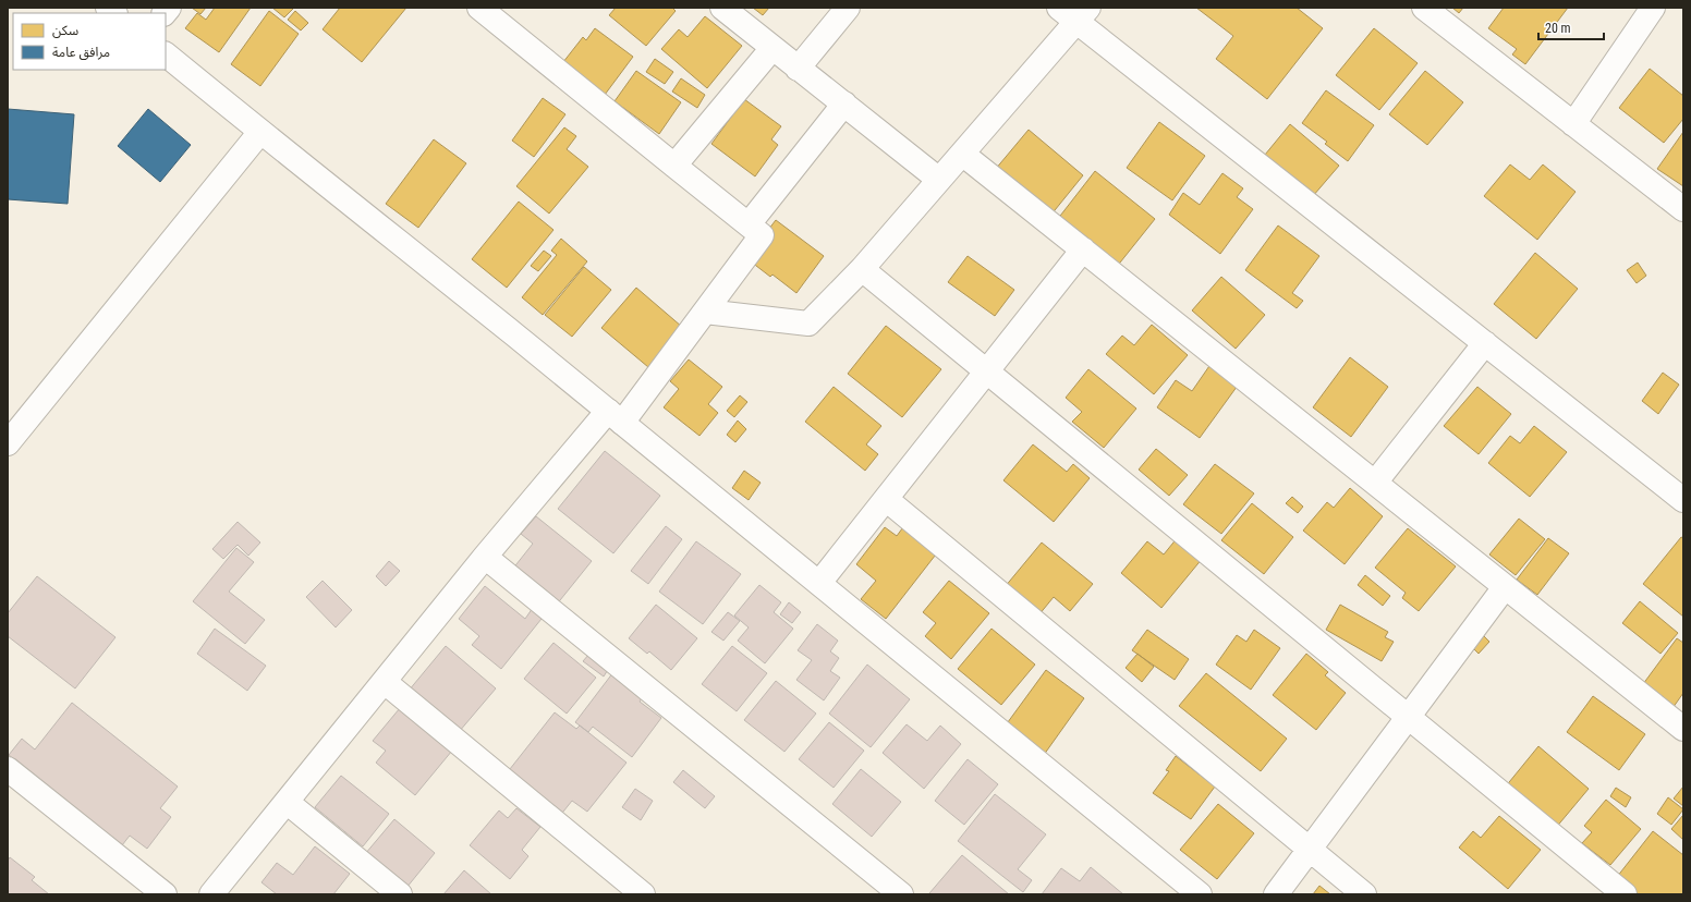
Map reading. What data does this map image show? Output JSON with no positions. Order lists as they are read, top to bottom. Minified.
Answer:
{"legend":["سكن","مرافق عامة"],"scale_bar":"20 m"}
